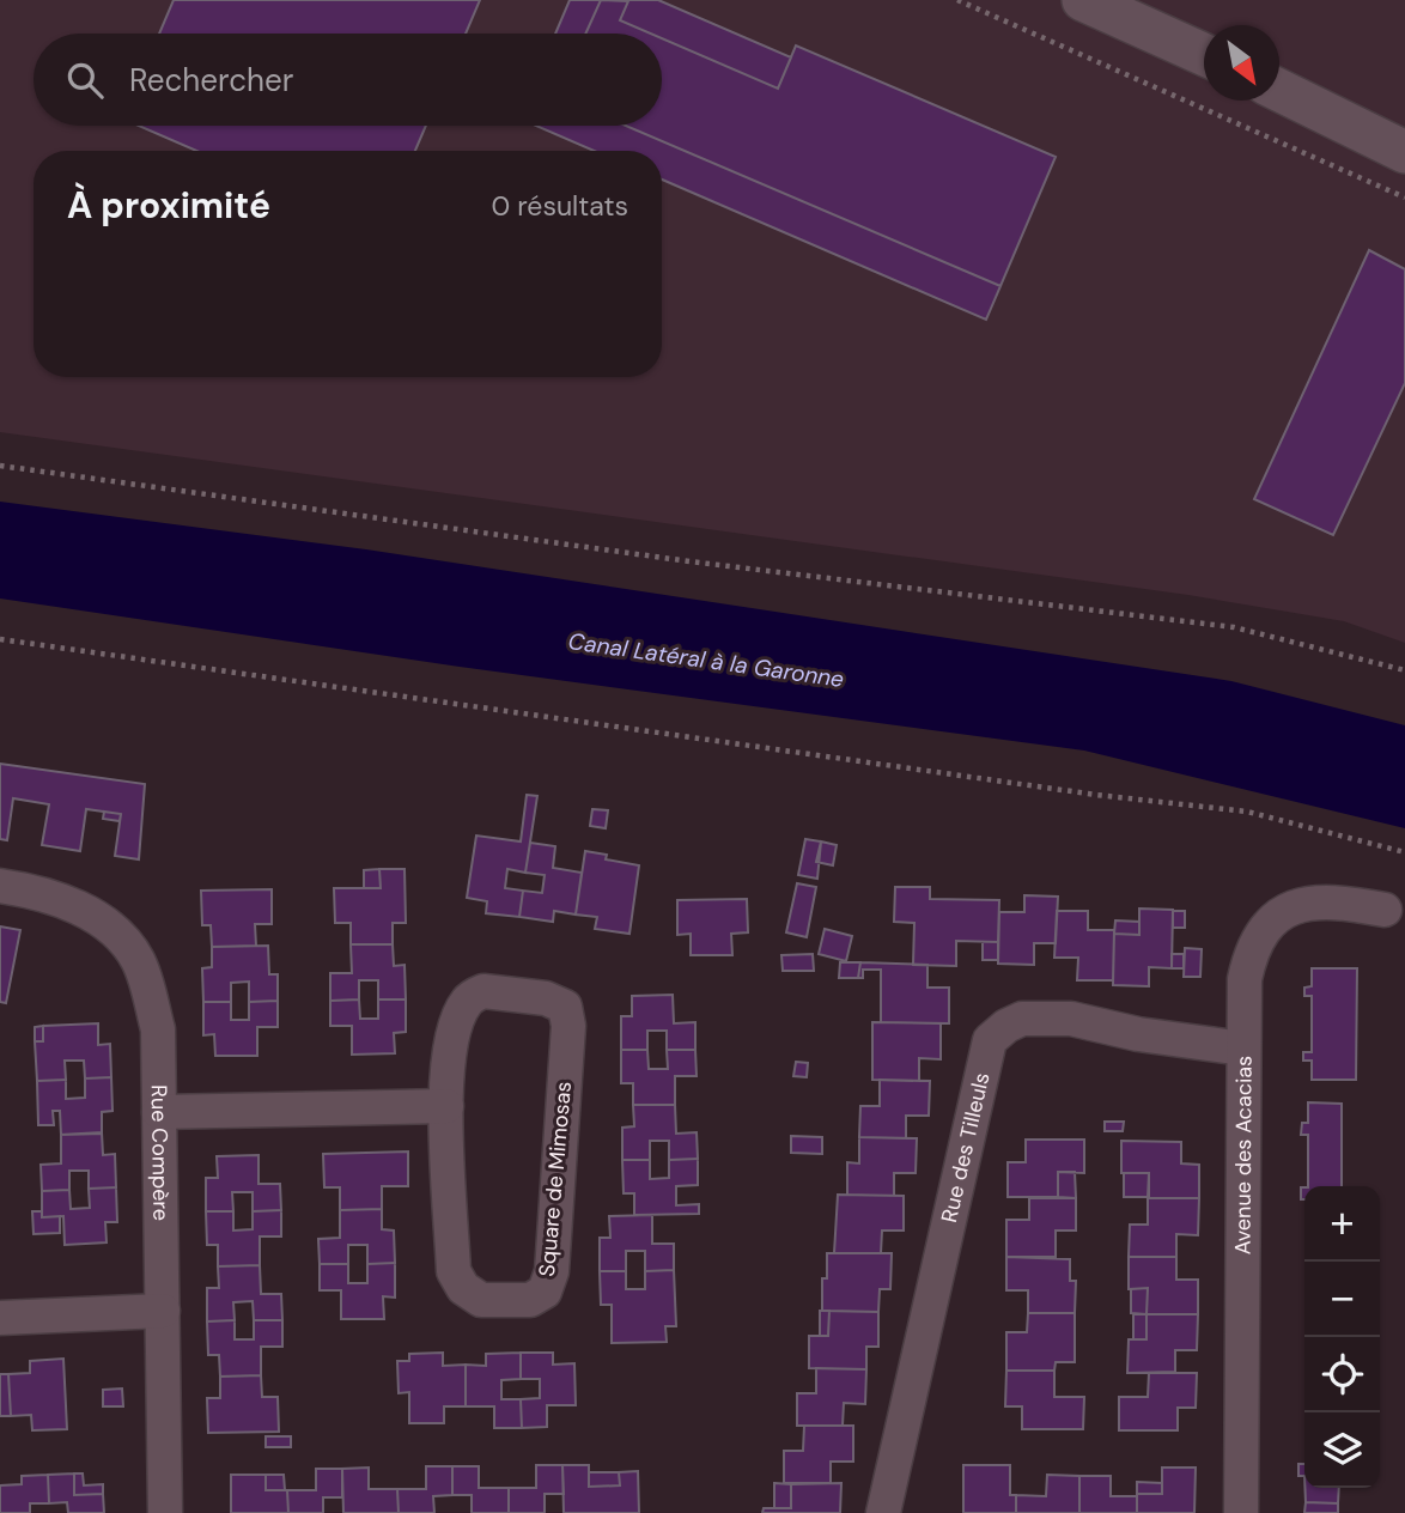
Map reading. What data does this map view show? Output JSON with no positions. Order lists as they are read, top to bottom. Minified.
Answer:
{"streets":{"street":["Rue des Tilleuls","Rue Compère","Avenue des Acacias","Square de Mimosas"]},"crossings":[["Rue des Tilleuls","Avenue des Acacias"]],"water":["Canal Latéral à la Garonne"],"north":"bottom right","page":{"search":"Rechercher","heading":["À proximité","0 résultats"],"map_buttons":["+","−"]}}
